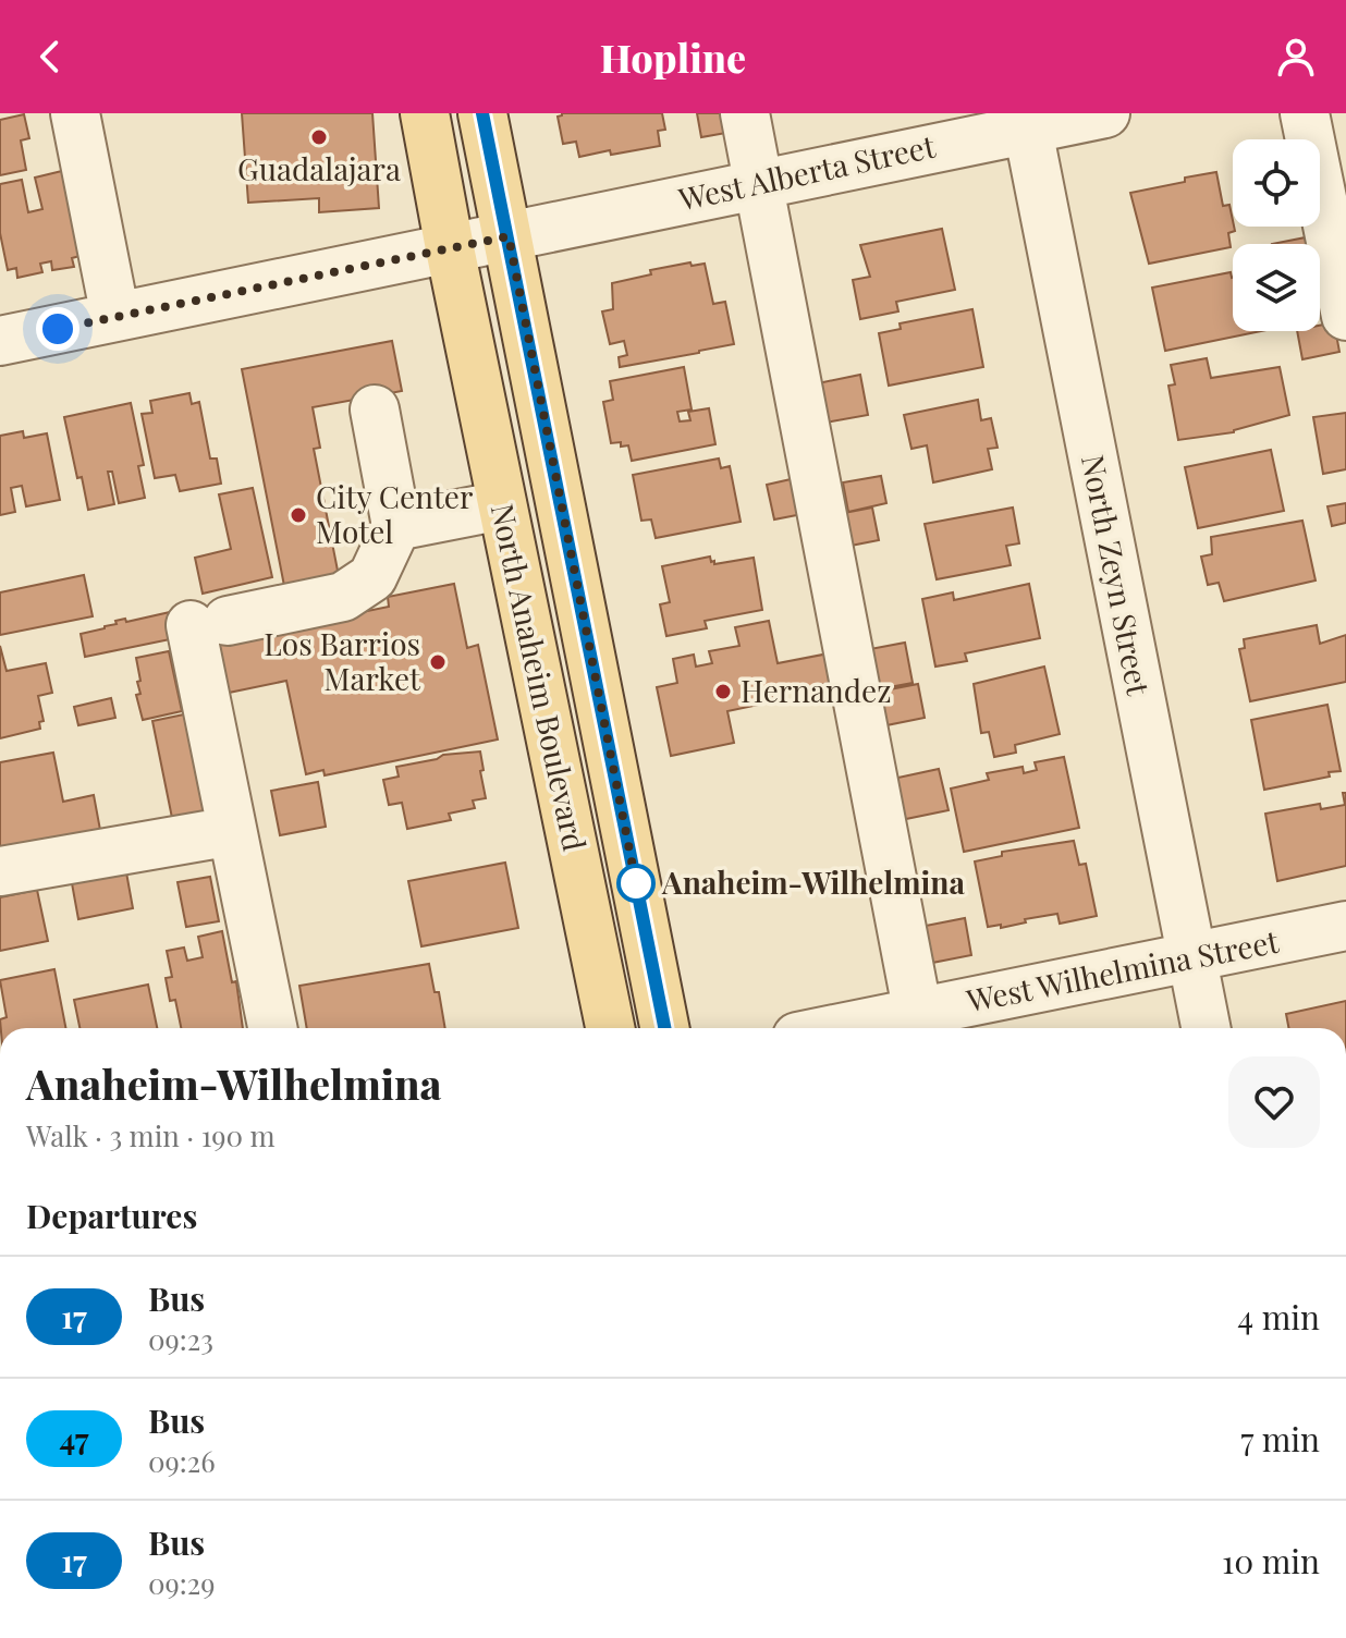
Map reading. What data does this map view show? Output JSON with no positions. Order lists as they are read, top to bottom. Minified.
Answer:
{"streets":{"main road":["North Anaheim Boulevard"],"street":["West Alberta Street","North Zeyn Street","West Wilhelmina Street"]},"crossings":[["West Alberta Street","North Zeyn Street"],["West Alberta Street","North Anaheim Boulevard"],["North Zeyn Street","West Wilhelmina Street"]],"places":["Guadalajara","City Center Motel","Los Barrios Market","Hernandez","Anaheim-Wilhelmina"],"lines":["bus line 17"],"page":{"header":"Hopline","heading":[["Anaheim-Wilhelmina","Walk · 3 min · 190 m"],"Departures"],"list":[{"mark":"17","name":"Bus","note":"09:23","value":"4 min"},{"mark":"47","name":"Bus","note":"09:26","value":"7 min"},{"mark":"17","name":"Bus","note":"09:29","value":"10 min"}]}}
